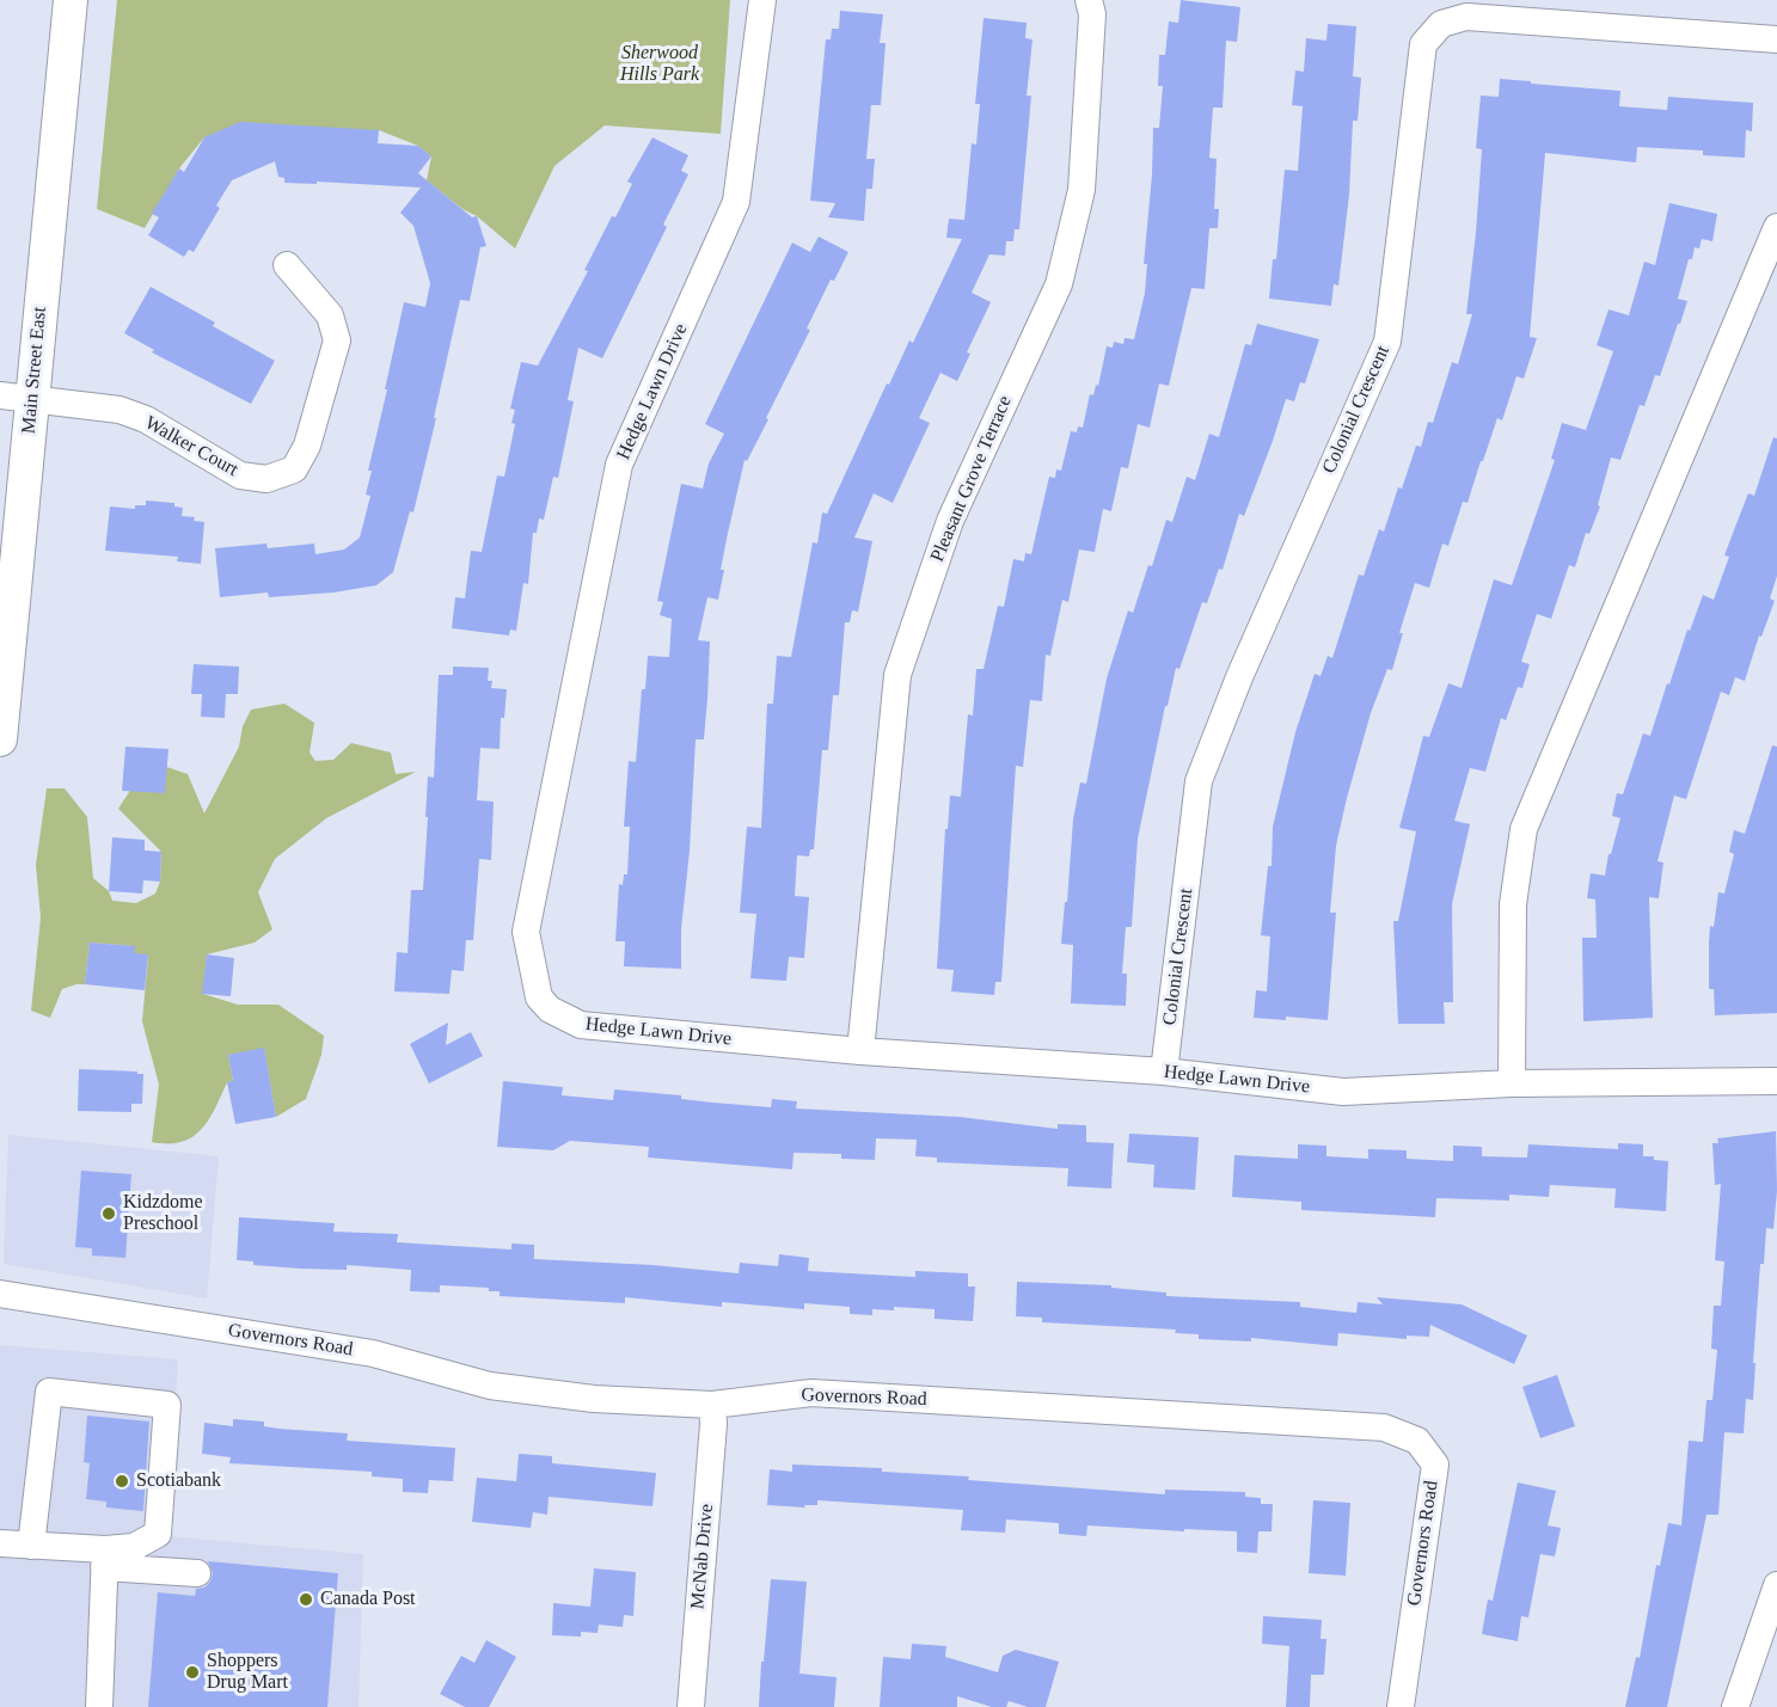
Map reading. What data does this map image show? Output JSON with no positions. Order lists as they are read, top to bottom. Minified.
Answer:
{"streets":{"main road":["Main Street East"],"street":["Hedge Lawn Drive","Colonial Crescent","Walker Court","Pleasant Grove Terrace","Governors Road","McNab Drive"]},"crossings":[["Main Street East","Walker Court"],["Hedge Lawn Drive","Colonial Crescent"],["Hedge Lawn Drive","Pleasant Grove Terrace"],["Governors Road","McNab Drive"]],"parks":["Sherwood Hills Park"],"places":["Kidzdome Preschool","Scotiabank","Canada Post","Shoppers Drug Mart"]}
